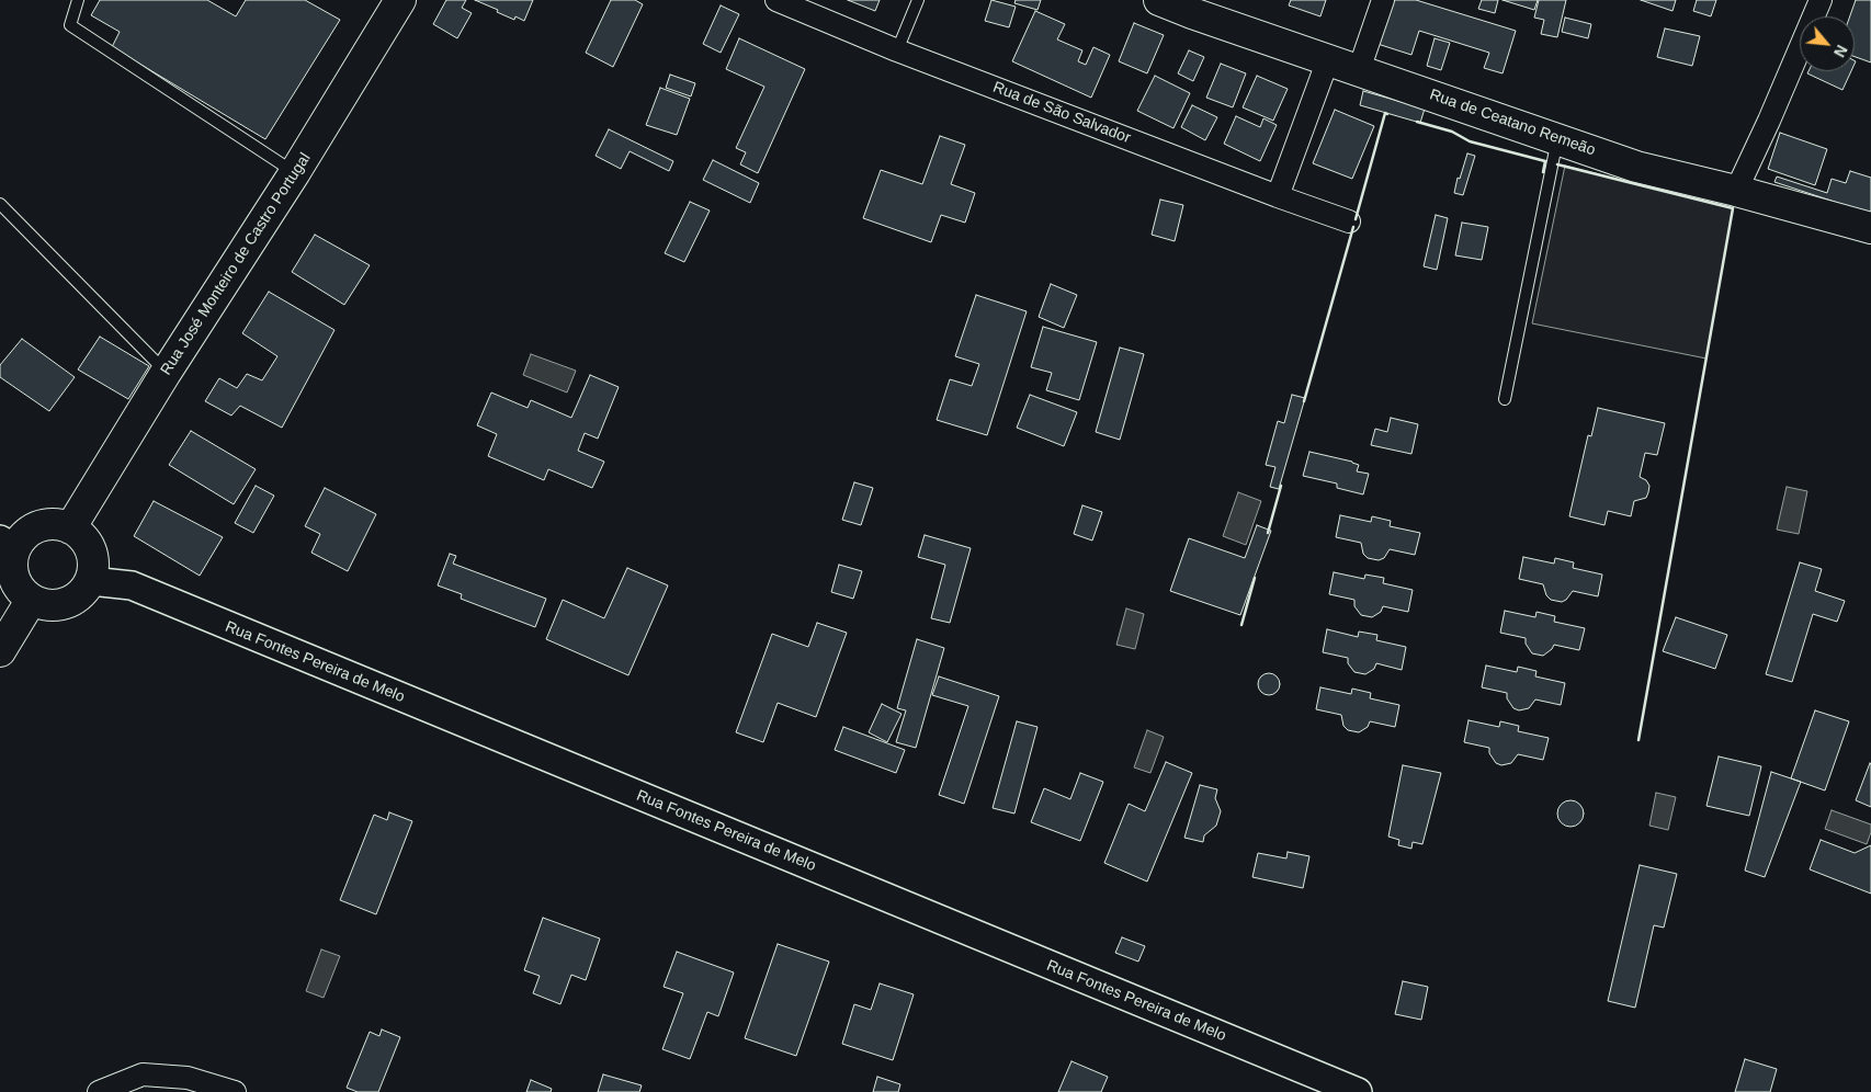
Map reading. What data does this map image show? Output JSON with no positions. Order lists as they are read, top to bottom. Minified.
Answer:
{"streets":{"main road":["Rua de Ceatano Remeão","Rua José Monteiro de Castro Portugal"],"street":["Rua de São Salvador","Rua Fontes Pereira de Melo"]},"crossings":[["Rua José Monteiro de Castro Portugal","Rua Fontes Pereira de Melo"]],"north":"bottom right"}
